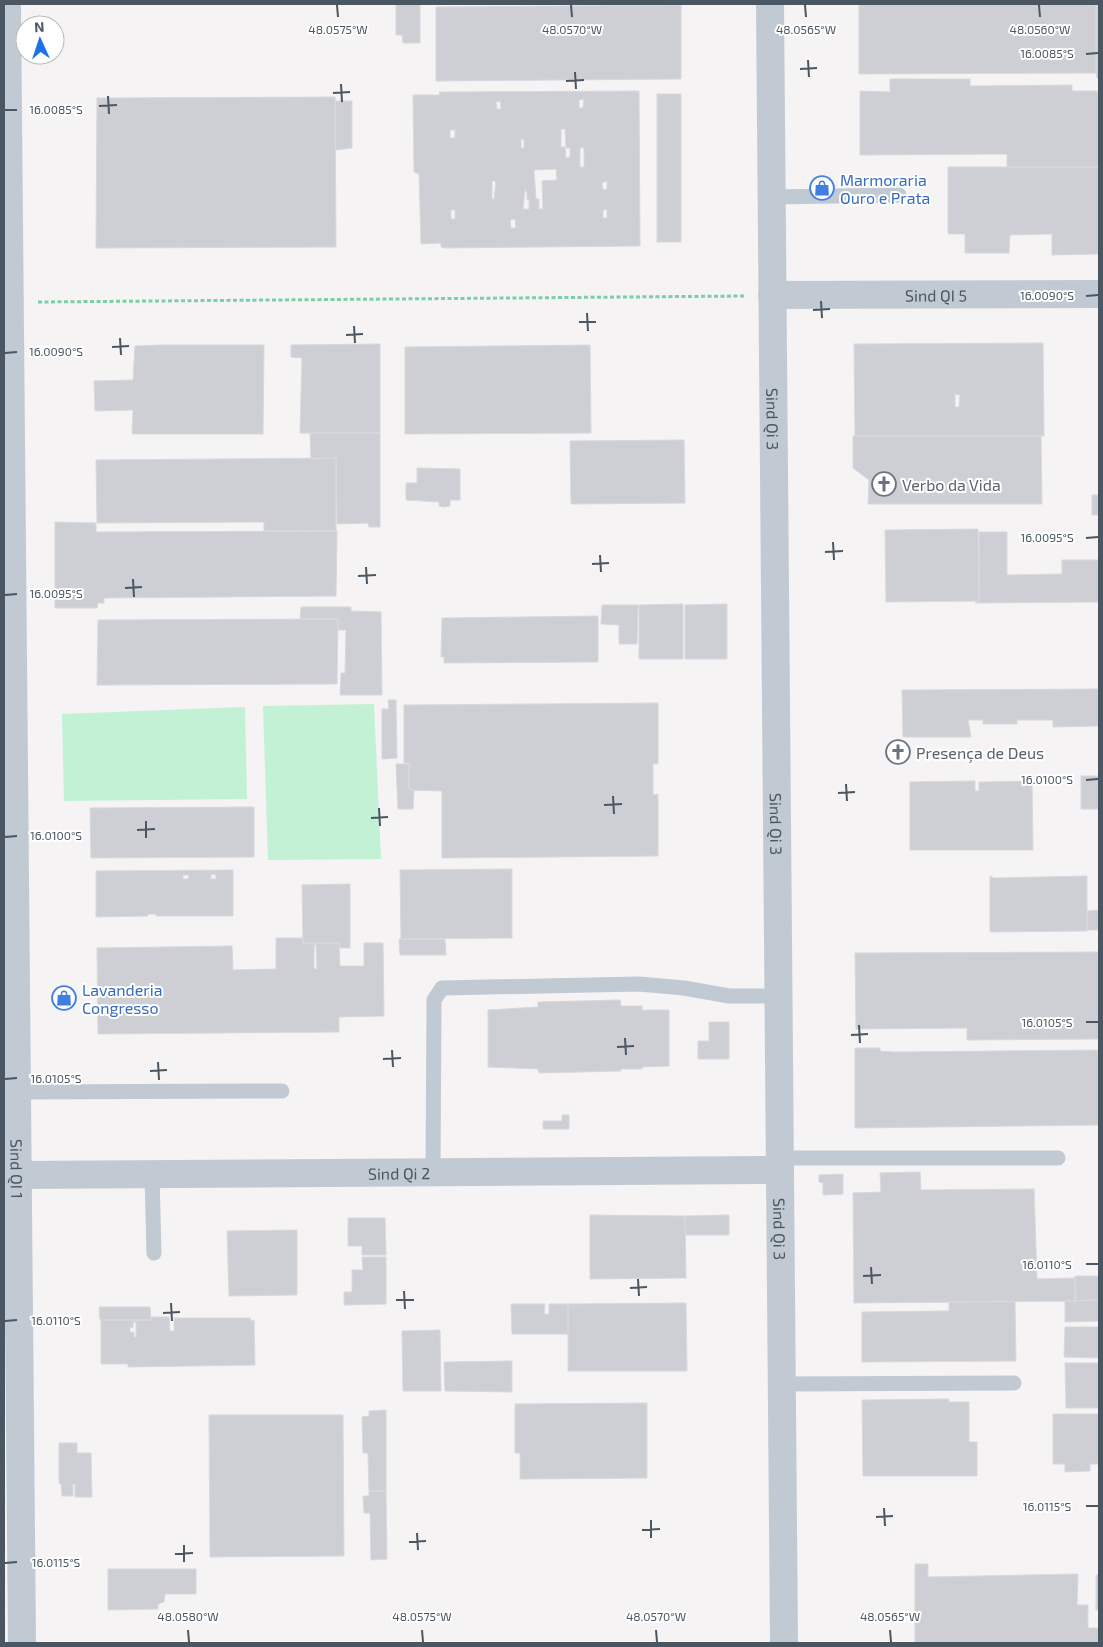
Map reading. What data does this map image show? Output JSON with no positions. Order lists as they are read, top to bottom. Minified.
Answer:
{"streets":{"street":["Sind QI 5","Sind Qi 3","Sind QI 1","Sind Qi 2"]},"crossings":[["Sind QI 5","Sind Qi 3"],["Sind Qi 3","Sind Qi 2"],["Sind QI 1","Sind Qi 2"]],"places":{"shop":["Marmoraria Ouro e Prata","Lavanderia Congresso"],"church":["Verbo da Vida","Presença de Deus"]},"north":"top","coordinates":["48.0575°W","48.0570°W","48.0565°W","48.0560°W","16.0085°S","16.0090°S","16.0095°S","16.0100°S","16.0105°S","16.0110°S","16.0115°S","48.0580°W"]}
